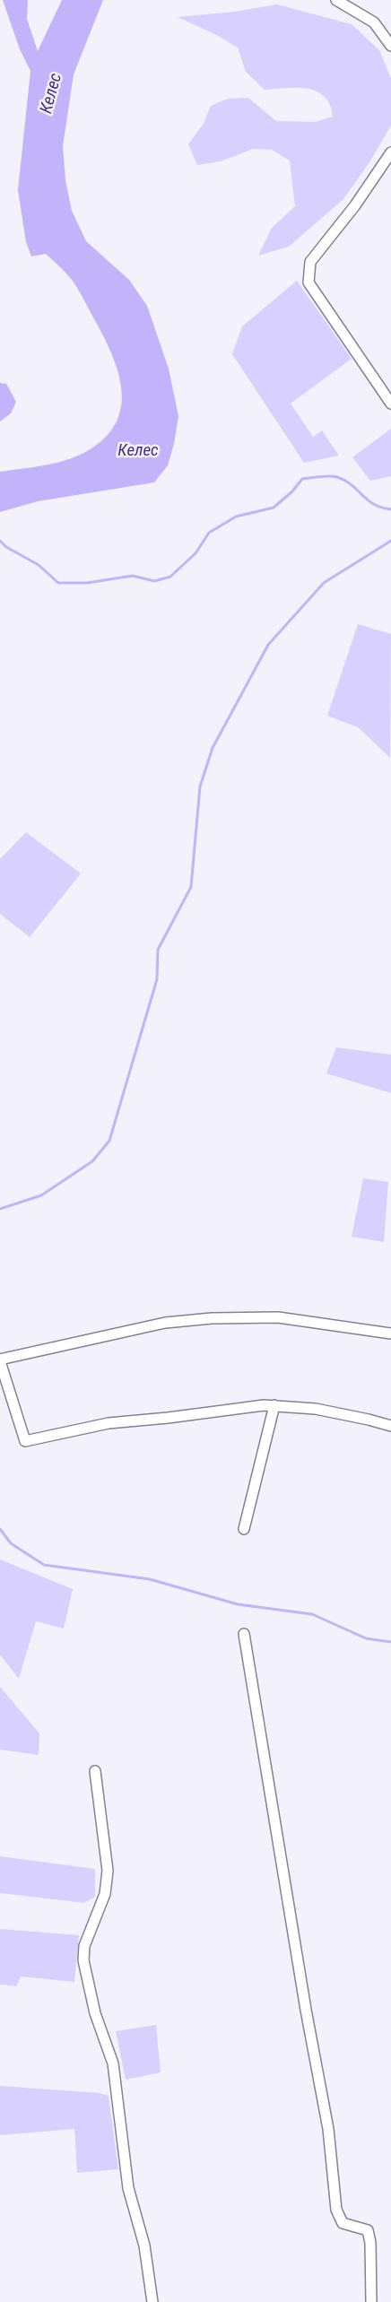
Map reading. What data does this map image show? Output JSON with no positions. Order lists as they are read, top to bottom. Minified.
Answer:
{"water":["Келес"]}
